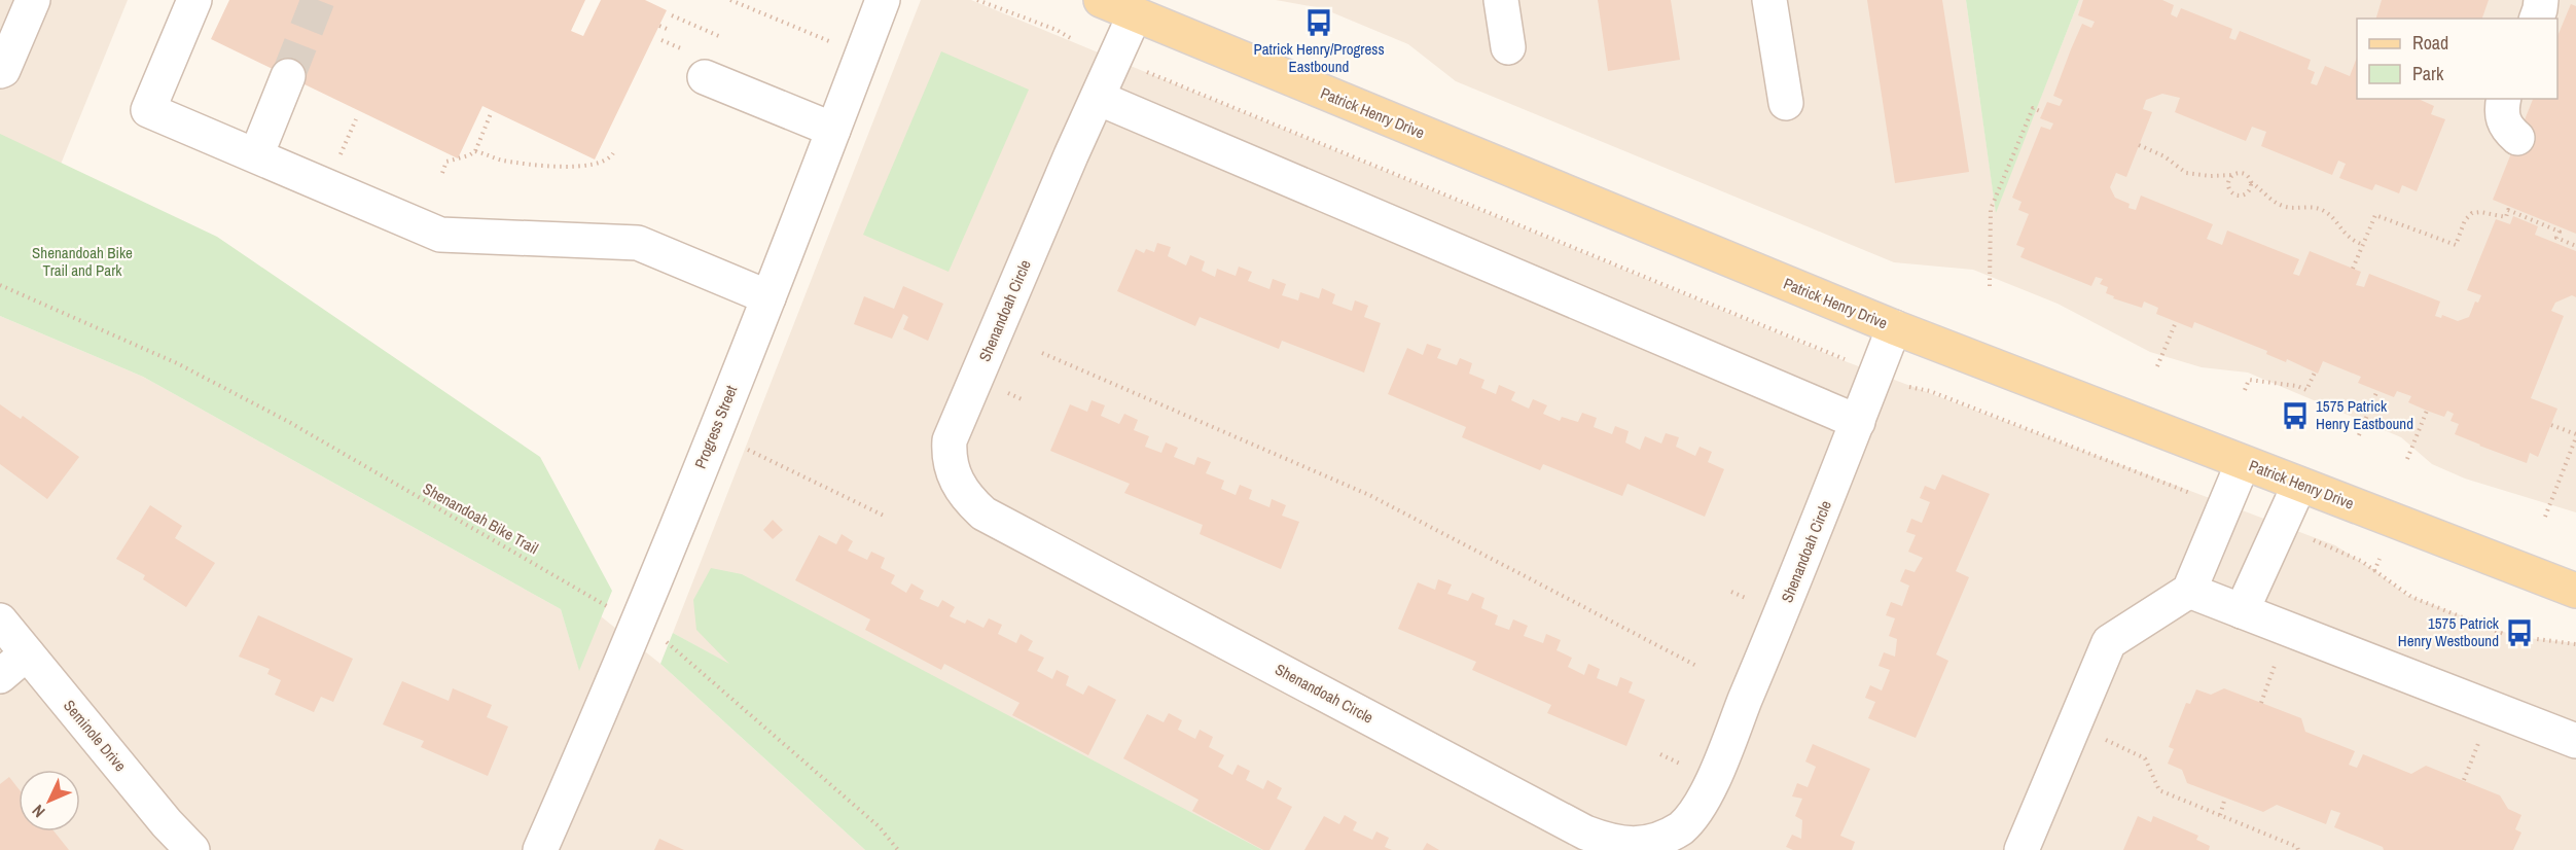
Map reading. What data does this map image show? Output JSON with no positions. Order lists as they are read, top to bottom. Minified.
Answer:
{"streets":{"main road":["Patrick Henry Drive"],"street":["Shenandoah Circle","Progress Street","Seminole Drive"],"path":["Shenandoah Bike Trail"]},"crossings":[["Patrick Henry Drive","Shenandoah Circle"],["Progress Street","Shenandoah Bike Trail"]],"parks":["Shenandoah Bike Trail and Park"],"places":{"bus stop":["Patrick Henry/Progress Eastbound","1575 Patrick Henry Eastbound","1575 Patrick Henry Westbound"]},"legend":["Road","Park"],"north":"bottom left"}
